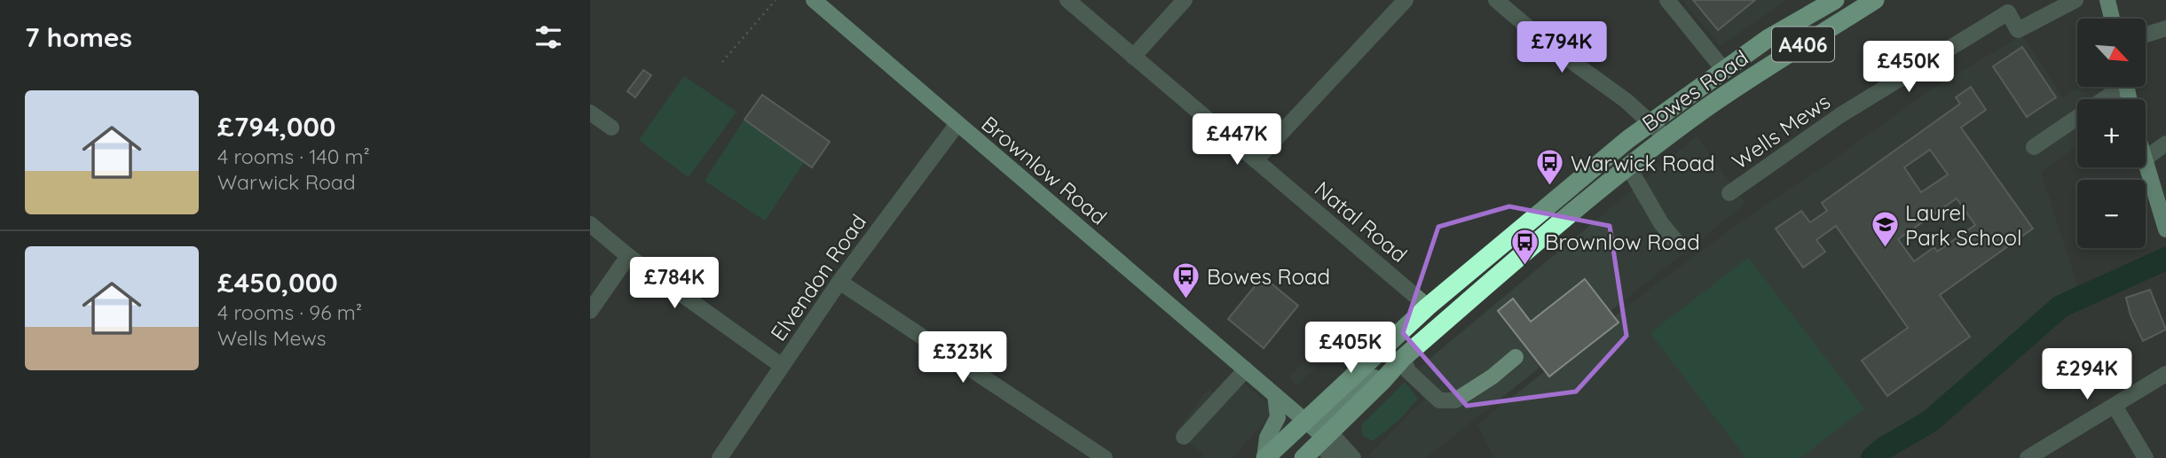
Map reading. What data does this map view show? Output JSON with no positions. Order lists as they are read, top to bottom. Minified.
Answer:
{"streets":{"highway":["A406","Bowes Road"],"main road":["Brownlow Road"],"street":["Wells Mews","Natal Road","Elvendon Road"]},"crossings":[["A406","Bowes Road"],["A406","Brownlow Road"],["Bowes Road","Brownlow Road"],["Bowes Road","Natal Road"],["Brownlow Road","Elvendon Road"]],"places":{"bus stop":["Warwick Road","Brownlow Road","Bowes Road"],"school or university":["Laurel Park School"]},"north":"bottom right","page":{"heading":"7 homes","map_buttons":["+","−"],"price":["£794K","£450K","£447K","£784K","£405K","£323K","£294K"],"list":[{"name":"£794,000","note":"4 rooms · 140 m² · Warwick Road"},{"name":"£450,000","note":"4 rooms · 96 m² · Wells Mews"}]}}
